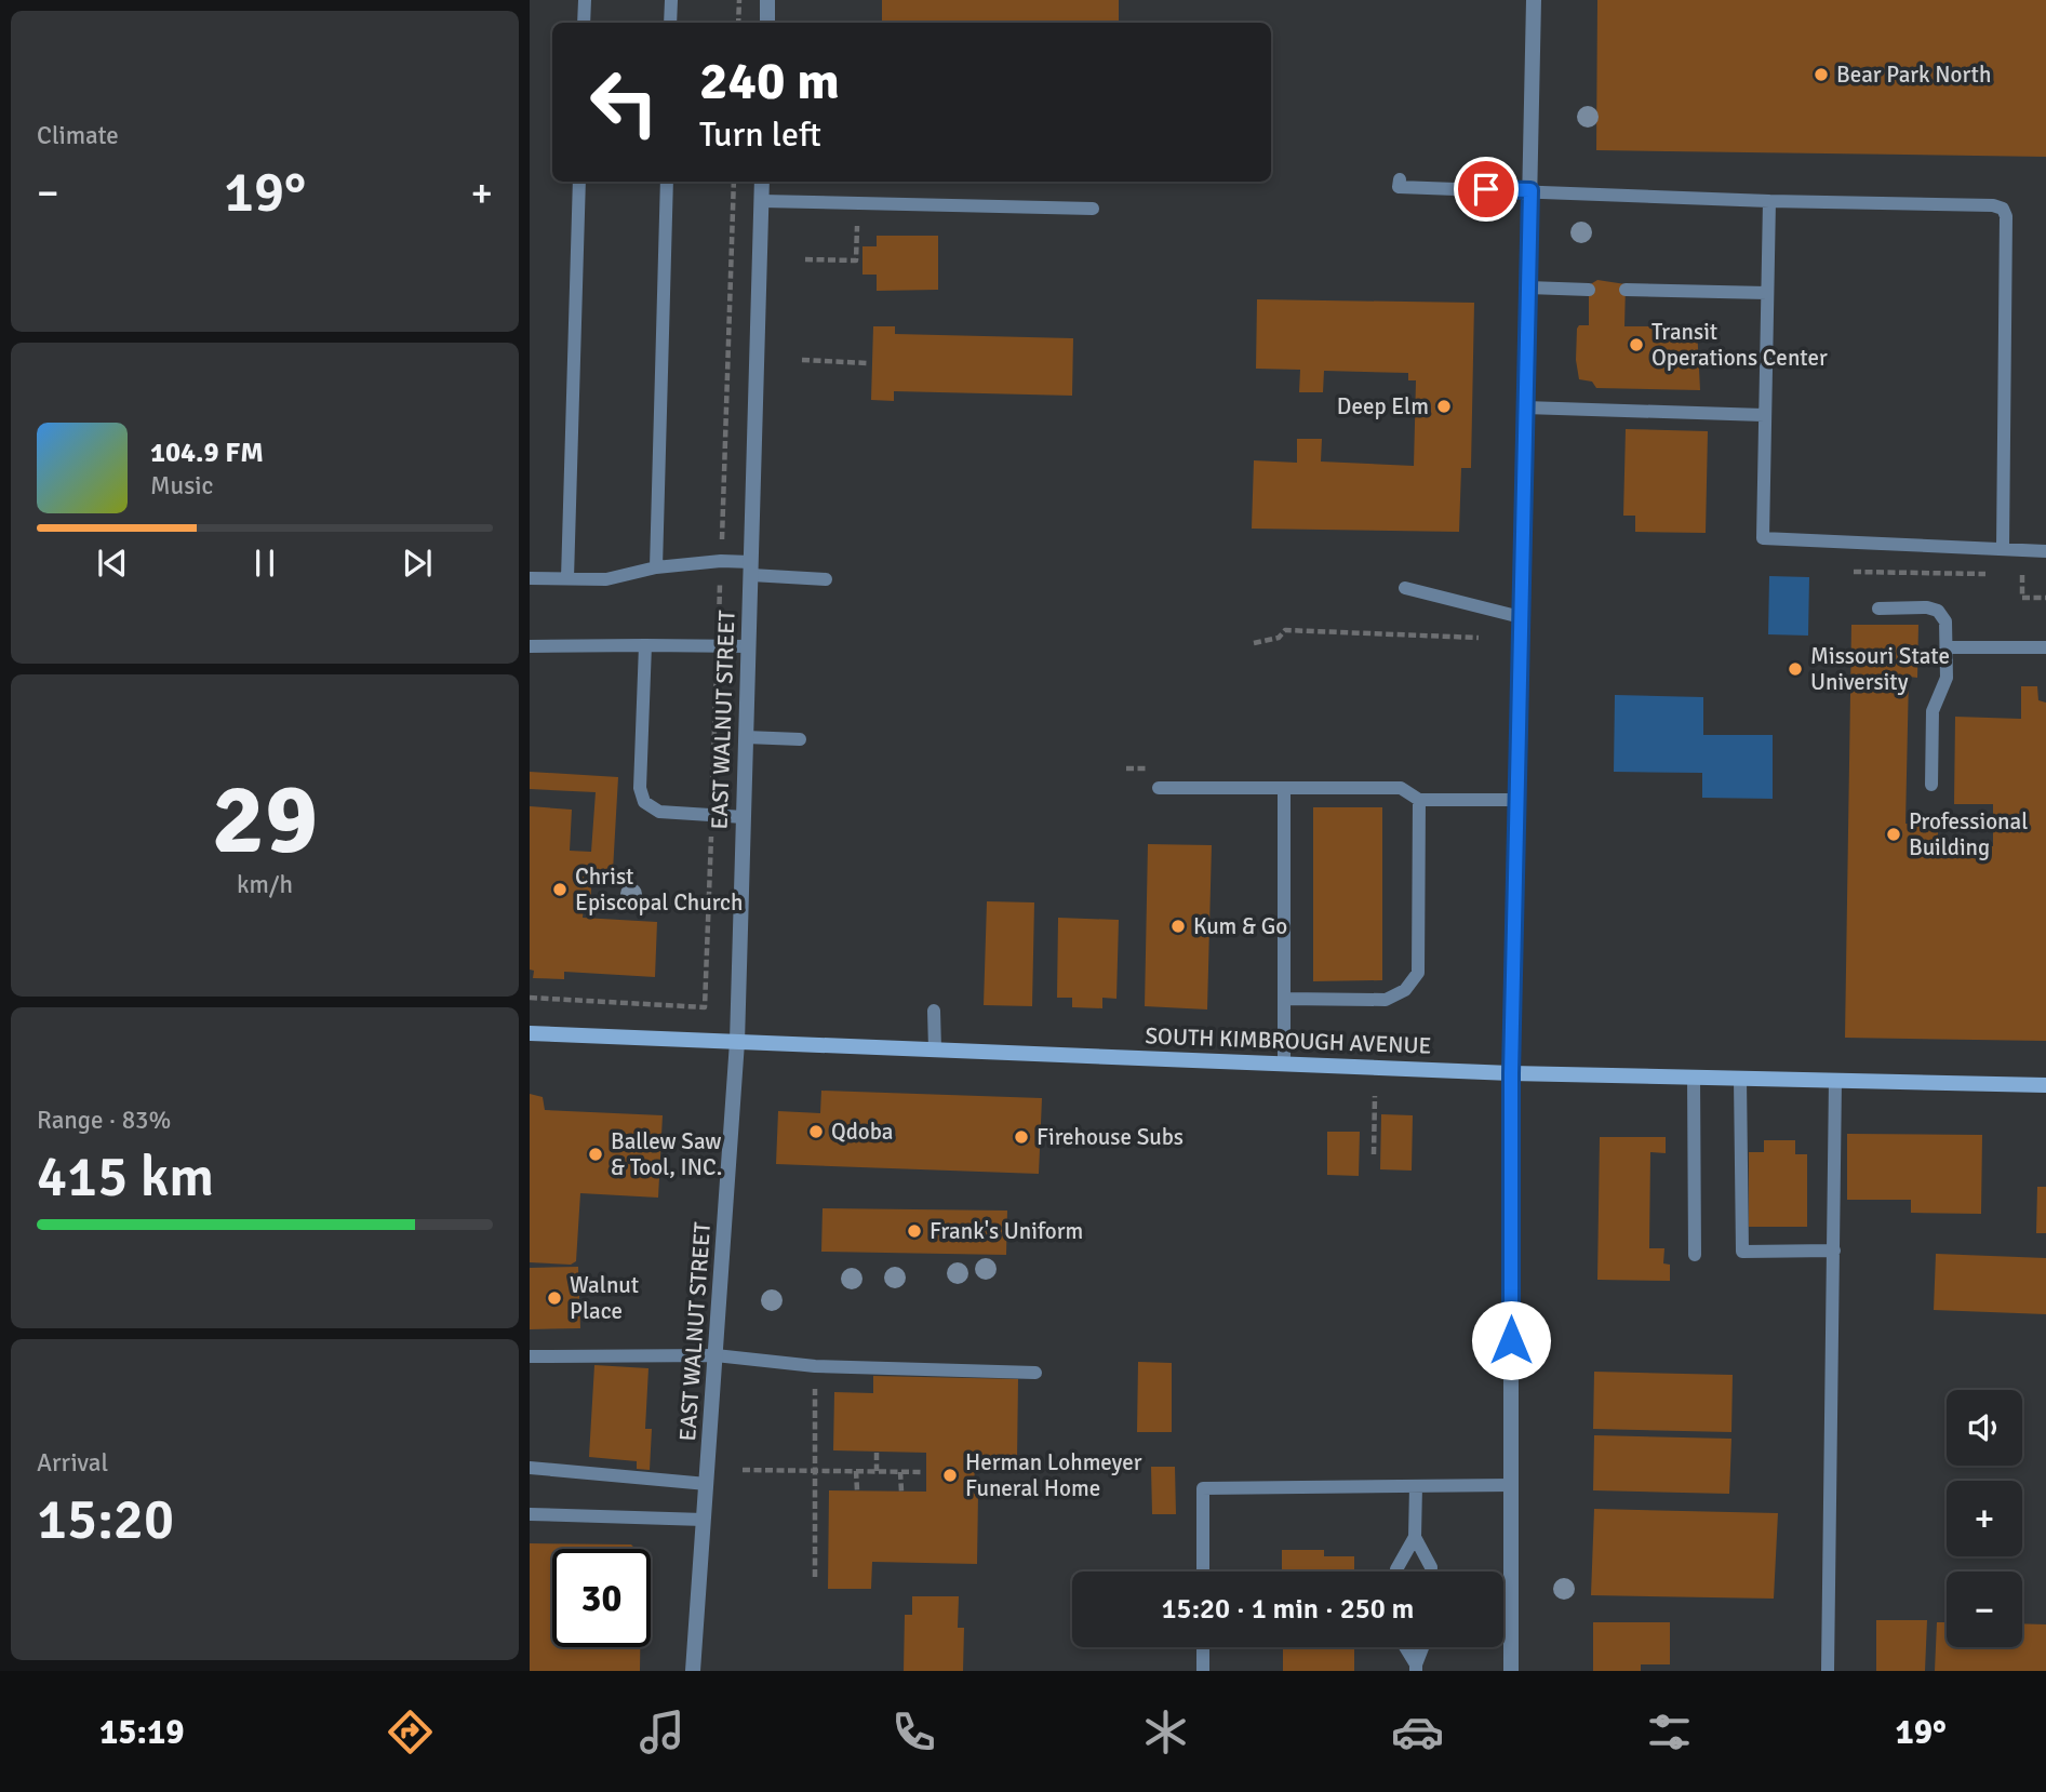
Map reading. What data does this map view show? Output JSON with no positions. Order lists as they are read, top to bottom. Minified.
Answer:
{"streets":{"main road":["SOUTH KIMBROUGH AVENUE"],"street":["EAST WALNUT STREET"]},"crossings":[["EAST WALNUT STREET","SOUTH KIMBROUGH AVENUE"]],"places":["Bear Park North","Transit Operations Center","Deep Elm","Missouri State University","Professional Building","Christ Episcopal Church","Kum & Go","Qdoba","Firehouse Subs","Ballew Saw & Tool, INC.","Frank's Uniform","Walnut Place","Herman Lohmeyer Funeral Home"],"page":{"tile":["Climate",["29","km/h"],["Range · 83%","415 km"],["Arrival","15:20"]],"turn":["240 m","Turn left"],"heat":["−","19°","+"],"song":["104.9 FM","Music"],"map_buttons":["+","−"],"limit":"30","trip":"15:20 · 1 min · 250 m","tabs":["15:19","19°"]}}
